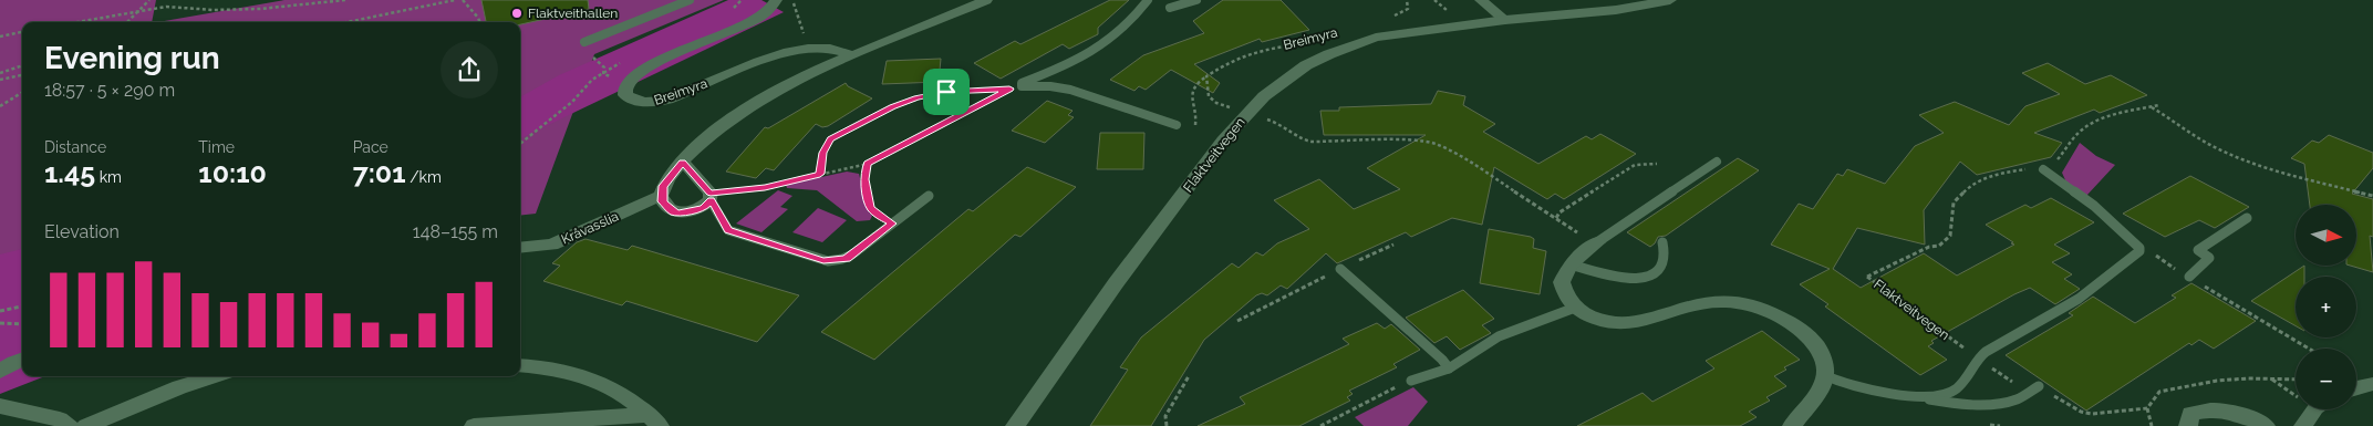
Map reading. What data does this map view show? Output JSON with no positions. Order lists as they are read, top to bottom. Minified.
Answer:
{"streets":{"street":["Breimyra","Flaktveitvegen","Kråvasslia"]},"places":["Flaktveithallen"],"north":"right","page":{"heading":["Evening run","18:57 · 5 × 290 m"],"stats":[["Distance","1.45 km"],["Time","10:10"],["Pace","7:01 /km"]],"map_buttons":["+","−"],"chart":["Elevation","148–155 m"]}}
